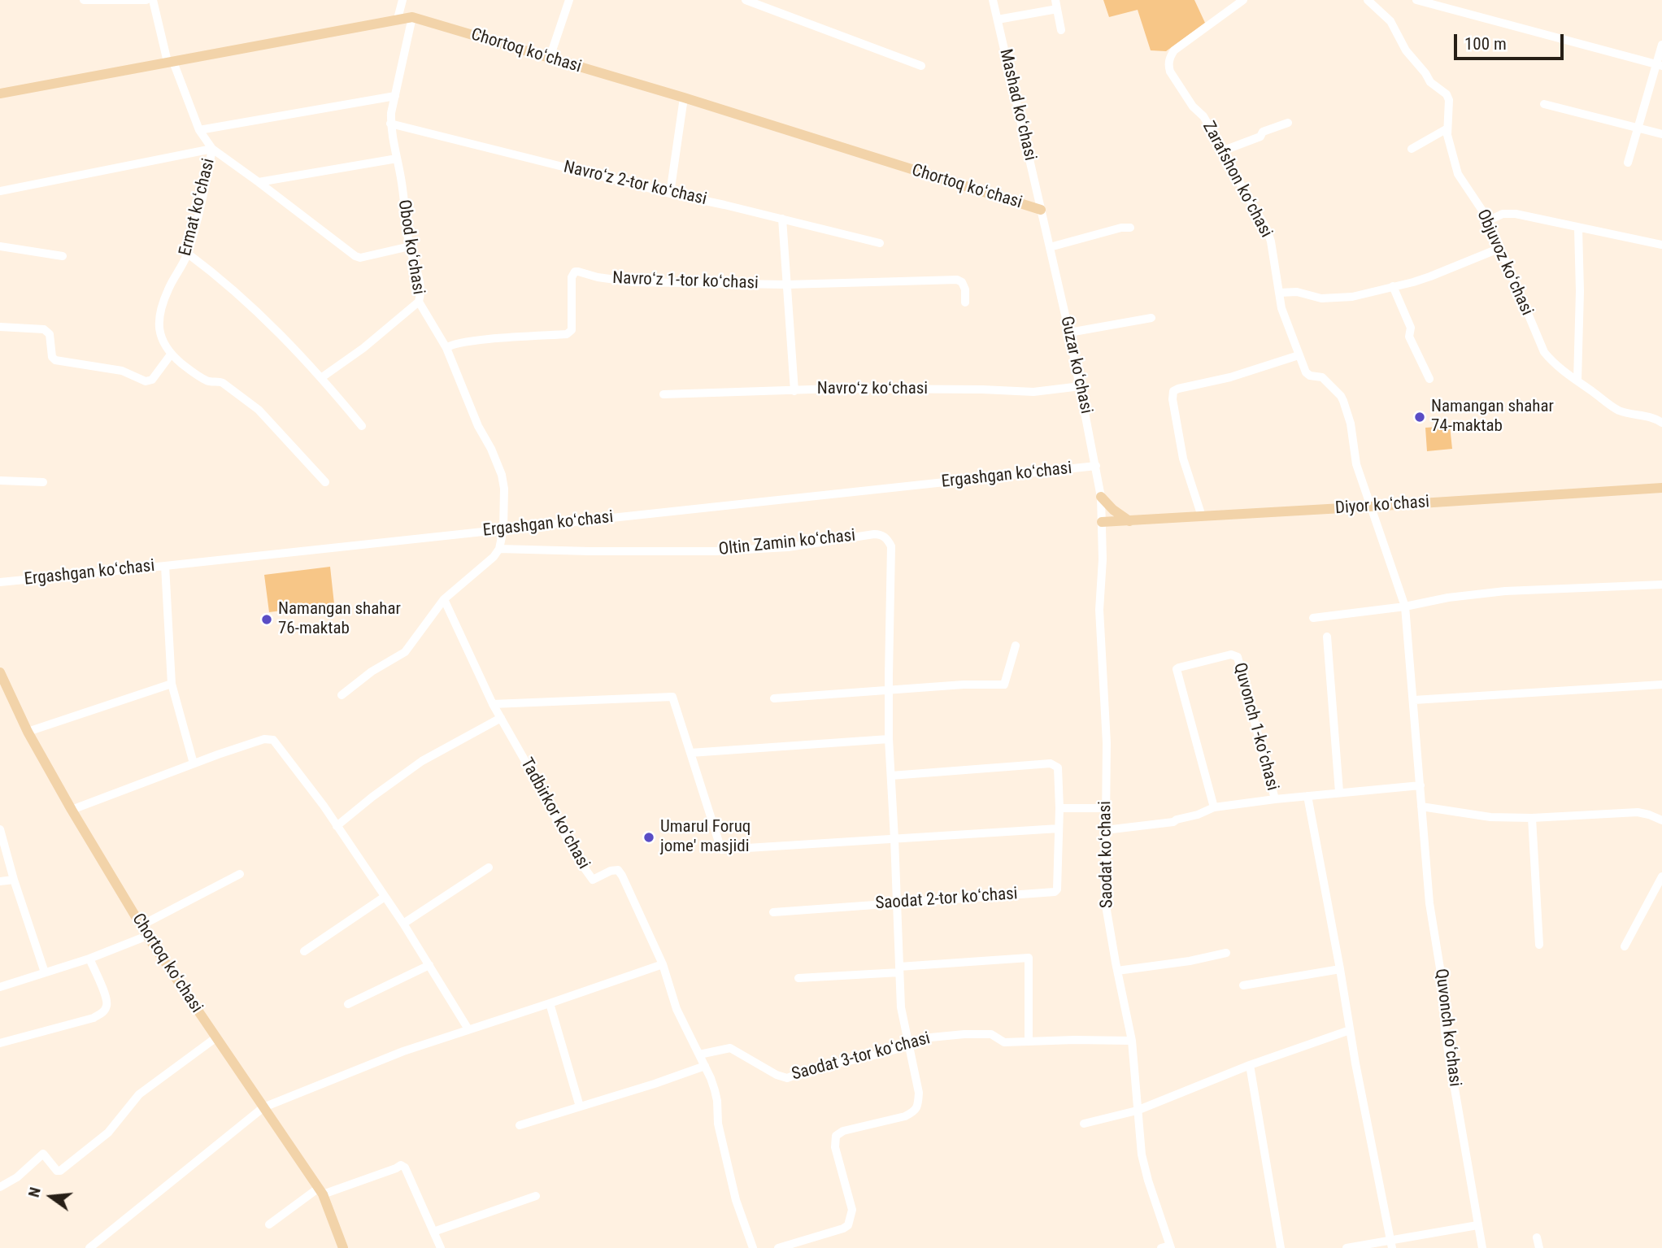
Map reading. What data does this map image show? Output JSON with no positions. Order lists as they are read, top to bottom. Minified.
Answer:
{"streets":{"main road":["Chortoq koʻchasi","Diyor koʻchasi"],"street":["Mashad koʻchasi","Zarafshon koʻchasi","Navroʻz 2-tor koʻchasi","Ermat koʻchasi","Obod koʻchasi","Objuvoz koʻchasi","Navroʻz 1-tor koʻchasi","Guzar koʻchasi","Navroʻz koʻchasi","Ergashgan koʻchasi","Oltin Zamin koʻchasi","Quvonch 1-koʻchasi","Tadbirkor koʻchasi","Saodat koʻchasi","Saodat 2-tor koʻchasi","Quvonch koʻchasi","Saodat 3-tor koʻchasi"]},"crossings":[["Chortoq koʻchasi","Mashad koʻchasi"],["Chortoq koʻchasi","Ermat koʻchasi"],["Chortoq koʻchasi","Obod koʻchasi"],["Chortoq koʻchasi","Guzar koʻchasi"],["Mashad koʻchasi","Guzar koʻchasi"],["Zarafshon koʻchasi","Diyor koʻchasi"],["Navroʻz 2-tor koʻchasi","Obod koʻchasi"],["Obod koʻchasi","Navroʻz 1-tor koʻchasi"],["Obod koʻchasi","Ergashgan koʻchasi"],["Guzar koʻchasi","Navroʻz koʻchasi"],["Guzar koʻchasi","Ergashgan koʻchasi"],["Guzar koʻchasi","Diyor koʻchasi"],["Guzar koʻchasi","Saodat koʻchasi"],["Diyor koʻchasi","Saodat koʻchasi"],["Quvonch 1-koʻchasi","Saodat koʻchasi"],["Tadbirkor koʻchasi","Saodat 3-tor koʻchasi"],["Saodat koʻchasi","Saodat 3-tor koʻchasi"]],"places":["Namangan shahar 74-maktab","Namangan shahar 76-maktab","Umarul Foruq jome' masjidi"],"scale_bar":"100 m","north":"left"}
